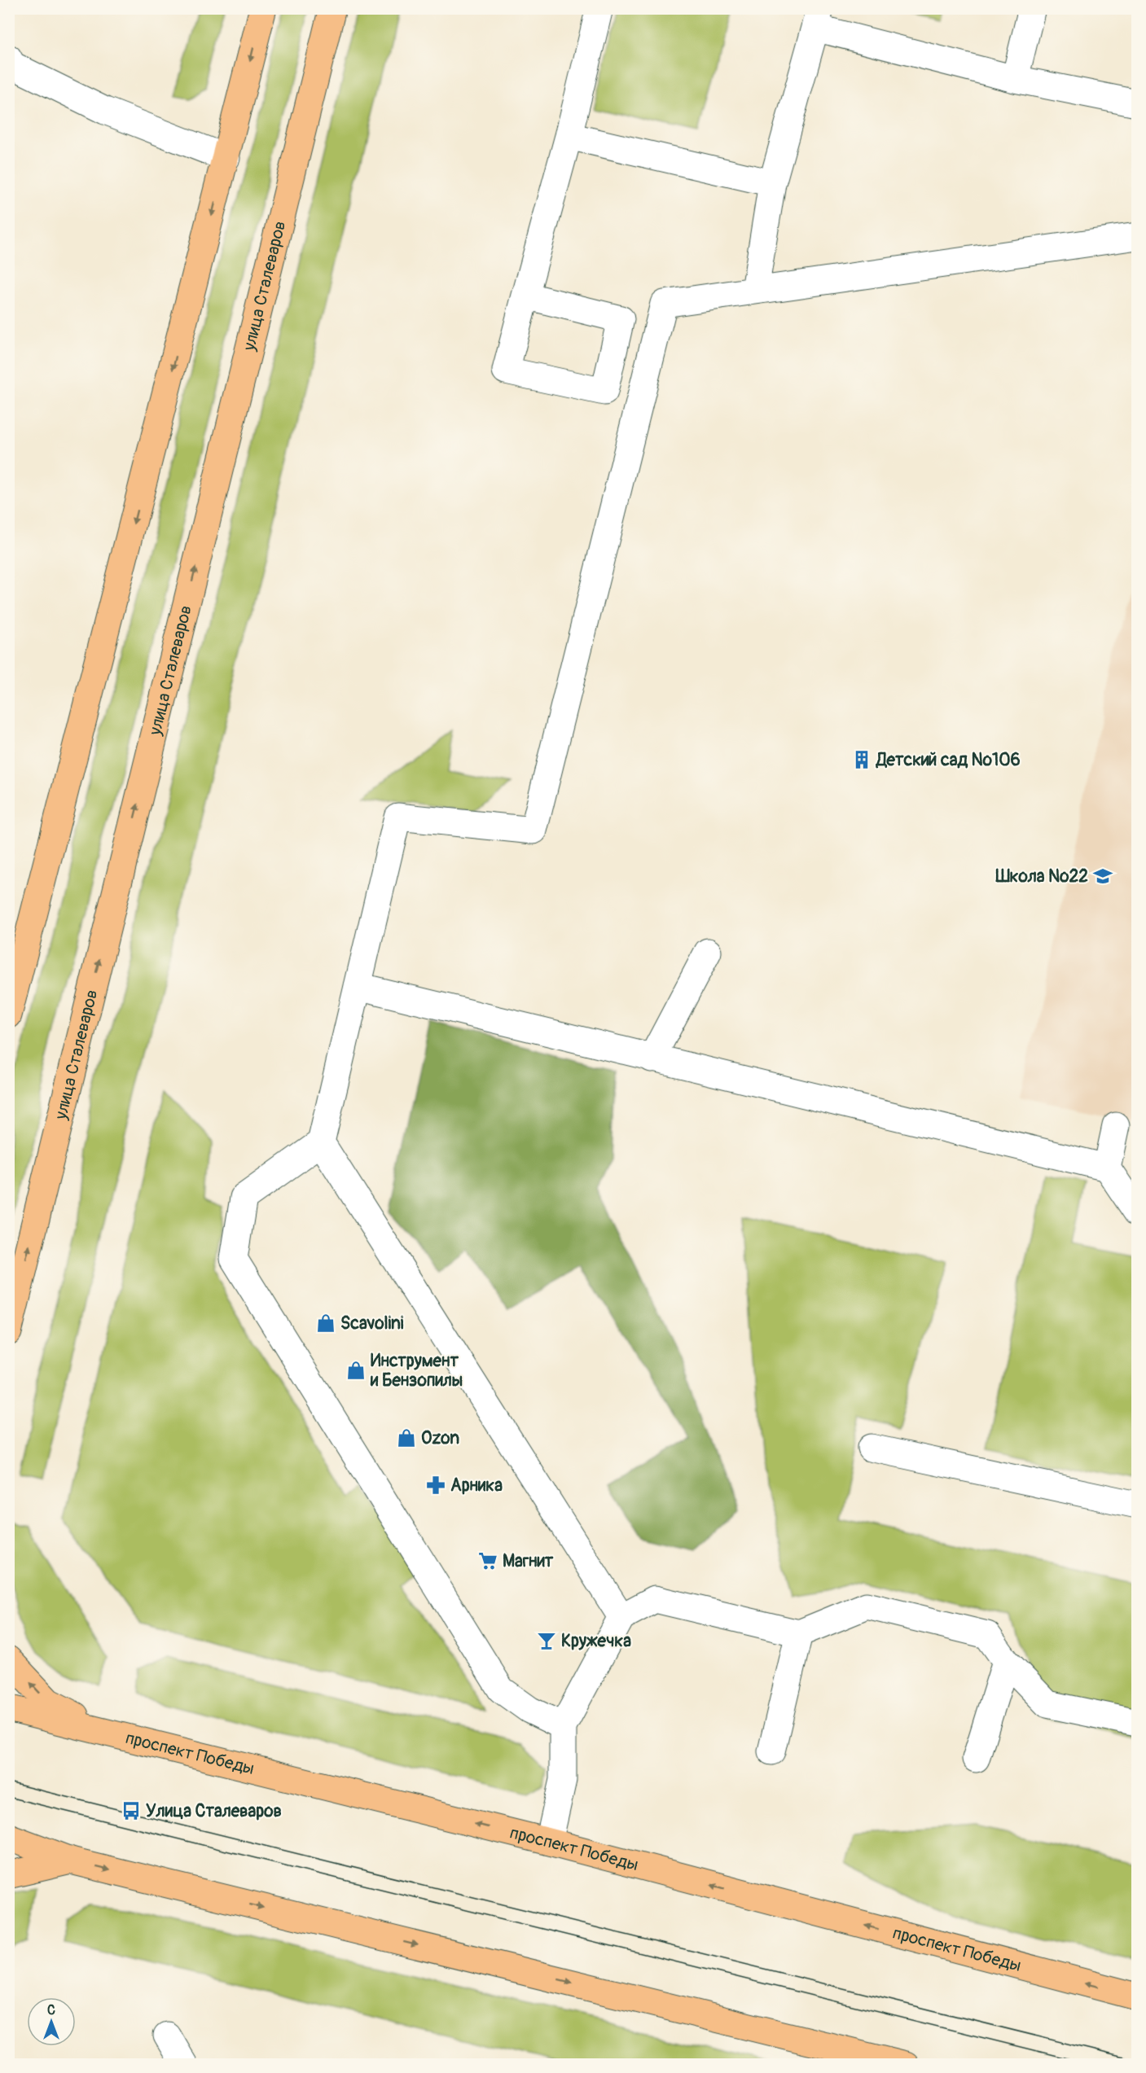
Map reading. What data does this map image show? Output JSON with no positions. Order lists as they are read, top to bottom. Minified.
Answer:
{"streets":{"main road":["улица Сталеваров","проспект Победы"]},"places":{"building":["Детский сад №106"],"school or university":["Школа №22"],"shop":["Scavolini","Инструмент и Бензопилы","Ozon"],"pharmacy":["Арника"],"supermarket":["Магнит"],"bar":["Кружечка"],"bus stop":["Улица Сталеваров"]},"north":"top"}
